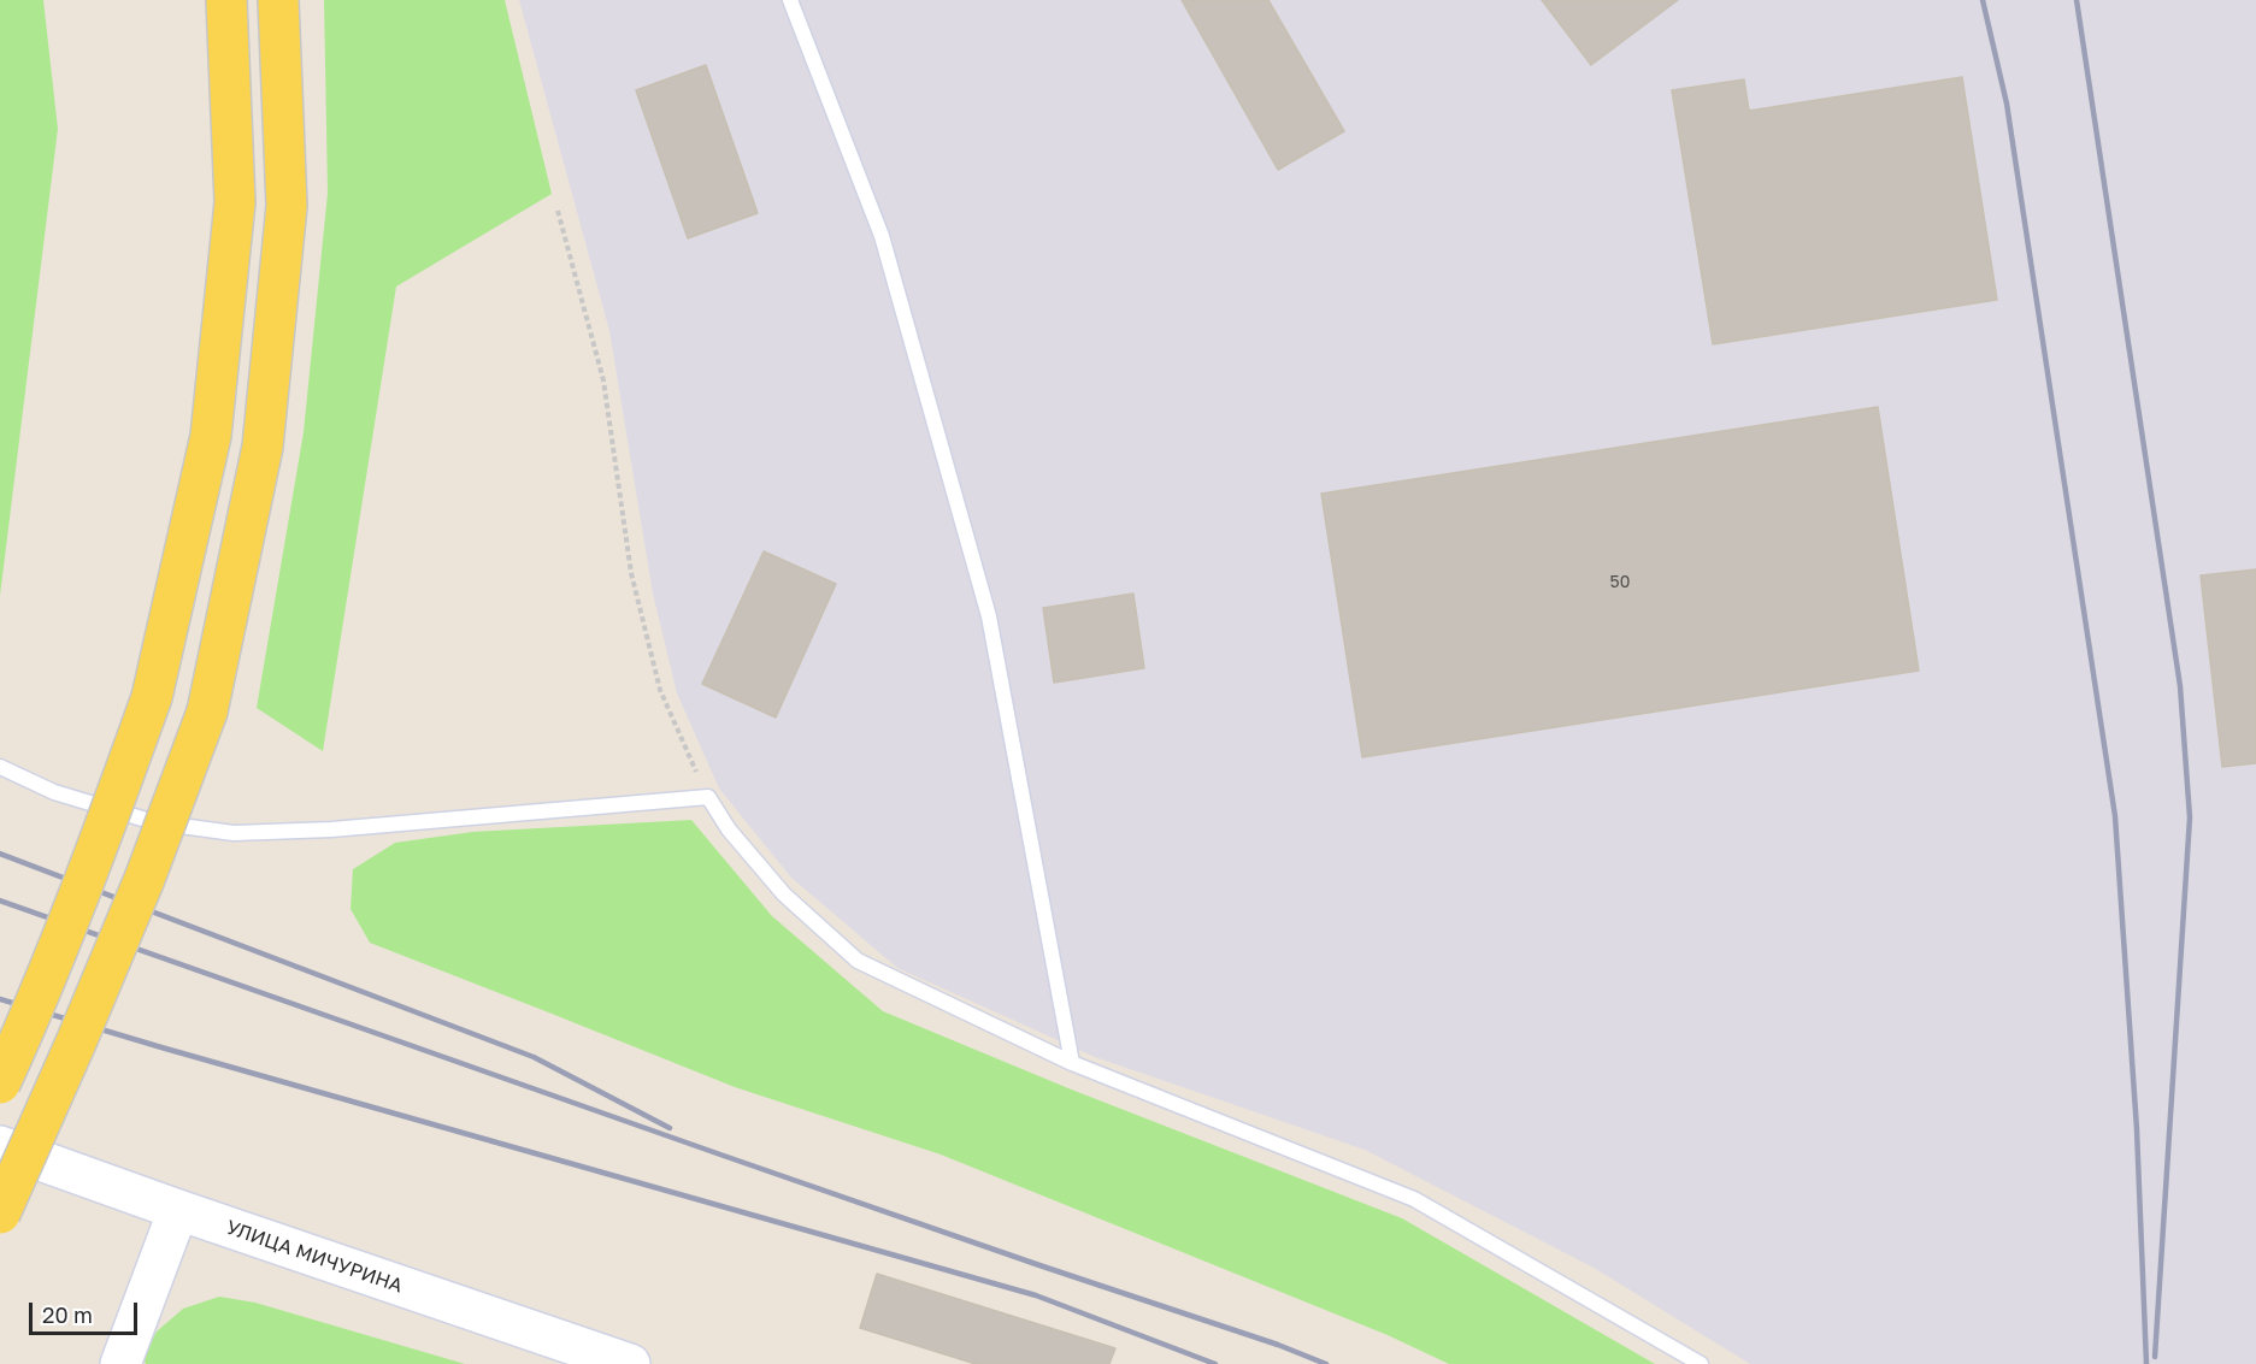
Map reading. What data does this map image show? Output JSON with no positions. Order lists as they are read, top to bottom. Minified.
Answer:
{"streets":{"main road":["УЛИЦА МИЧУРИНА"]},"house_numbers":["50"],"scale_bar":"20 m"}
